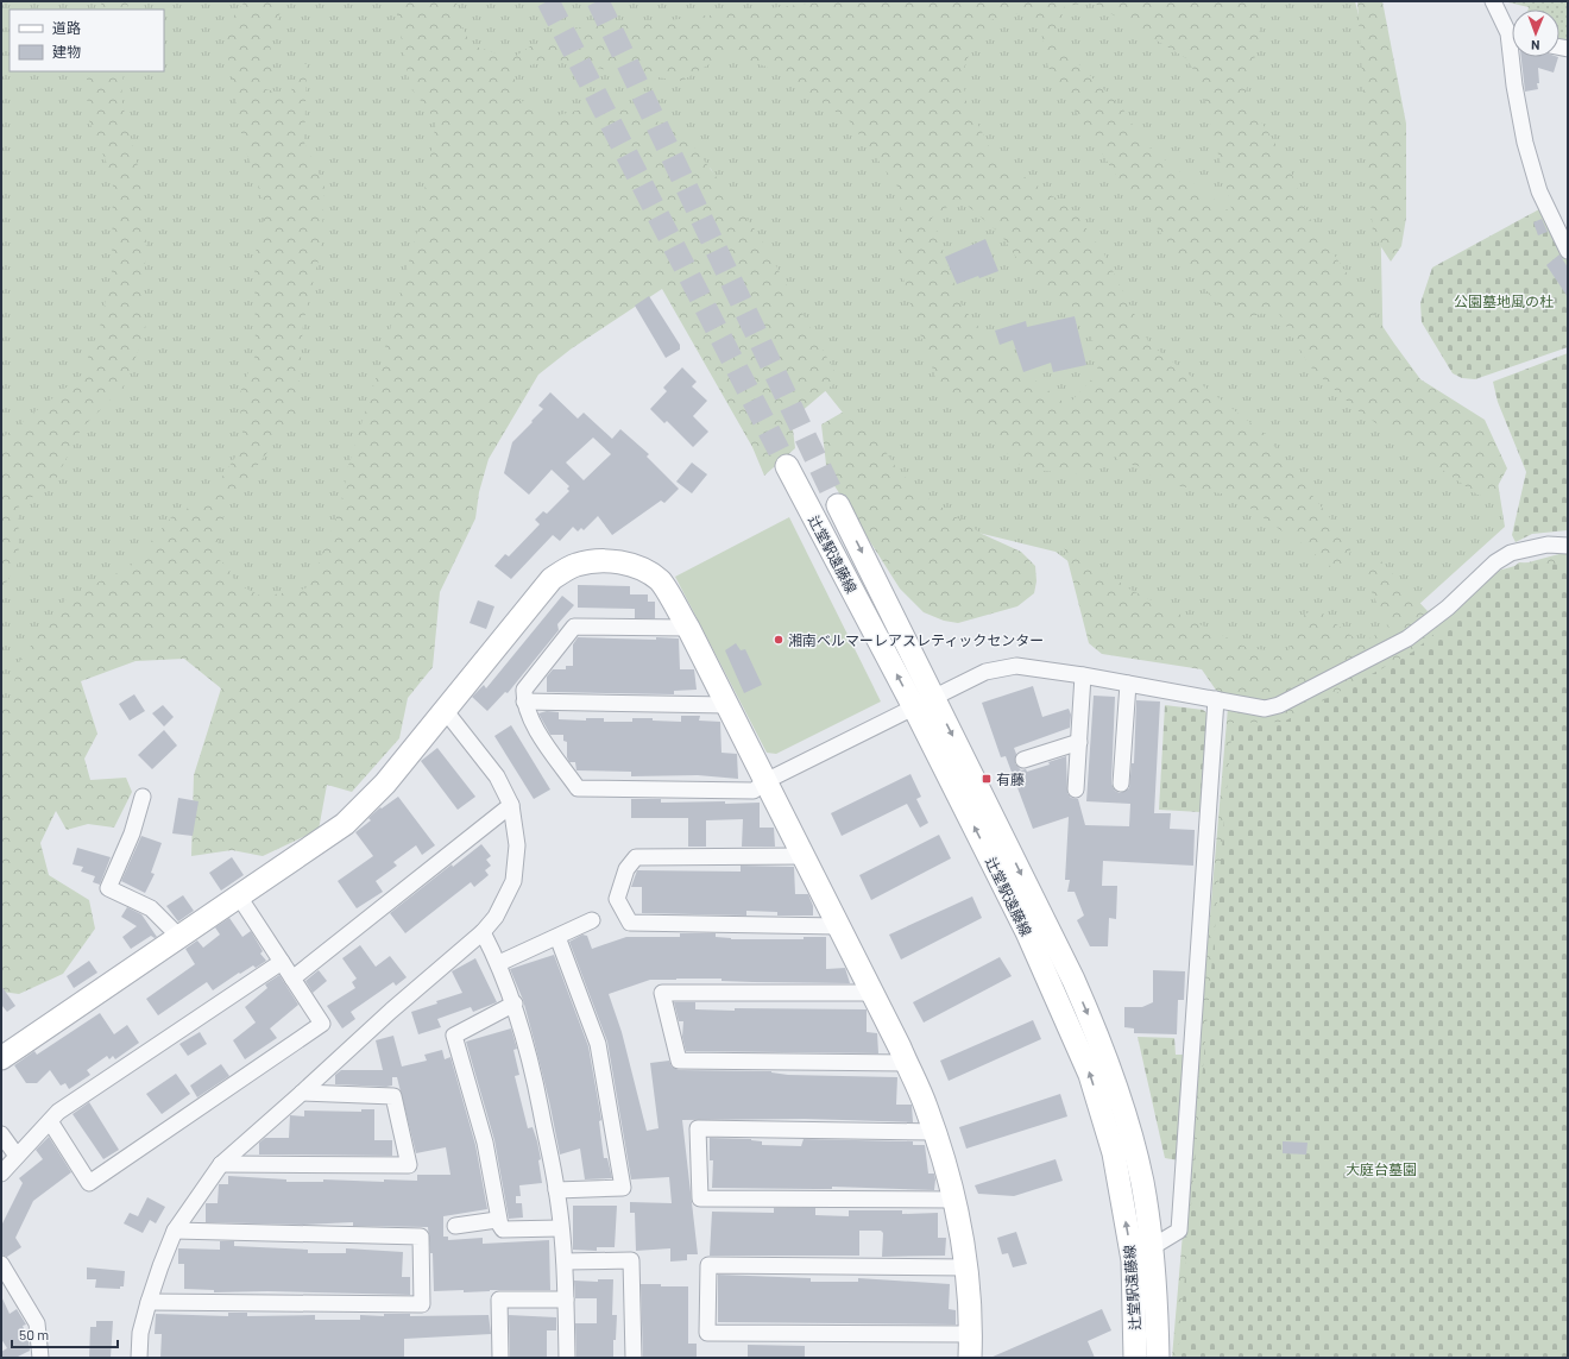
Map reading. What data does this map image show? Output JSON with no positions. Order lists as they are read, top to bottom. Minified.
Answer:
{"streets":{"street":["辻堂駅遠藤線"]},"parks":["公園墓地風の杜","大庭台墓園"],"places":{"other":["湘南ベルマーレアスレティックセンター"],"transit":["有藤"]},"legend":["道路","建物"],"scale_bar":"50 m","north":"bottom"}
